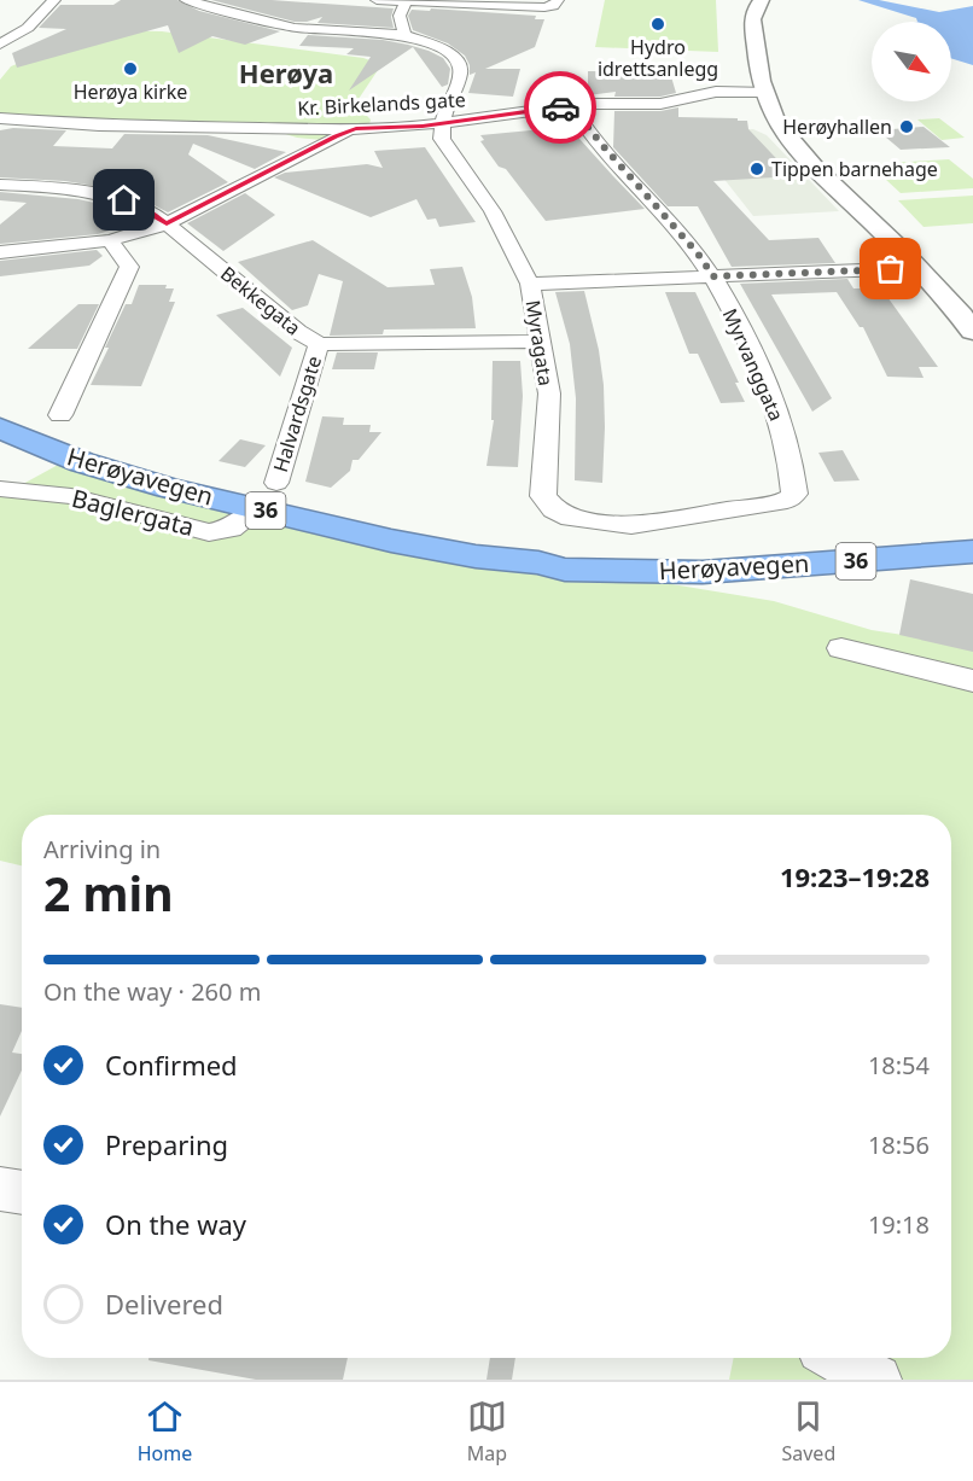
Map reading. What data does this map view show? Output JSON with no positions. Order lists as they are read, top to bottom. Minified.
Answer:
{"streets":{"highway":["Herøyavegen","36"],"street":["Kr. Birkelands gate","Bekkegata","Myragata","Myrvanggata","Halvardsgate","Baglergata"]},"crossings":[["Kr. Birkelands gate","Myragata"],["Kr. Birkelands gate","Myrvanggata"],["Bekkegata","Myragata"],["Bekkegata","Halvardsgate"],["Myragata","Myrvanggata"],["Halvardsgate","Herøyavegen"],["Halvardsgate","Baglergata"],["Herøyavegen","Baglergata"]],"districts":["Herøya"],"places":["Hydro idrettsanlegg","Herøya kirke","Herøyhallen","Tippen barnehage"],"north":"bottom right","page":{"heading":["2 min","Arriving in","19:23–19:28"],"bar":"On the way · 260 m","list":[["Confirmed","18:54"],["Preparing","18:56"],["On the way","19:18"],"Delivered"],"tabs":["Home","Map","Saved"]}}
